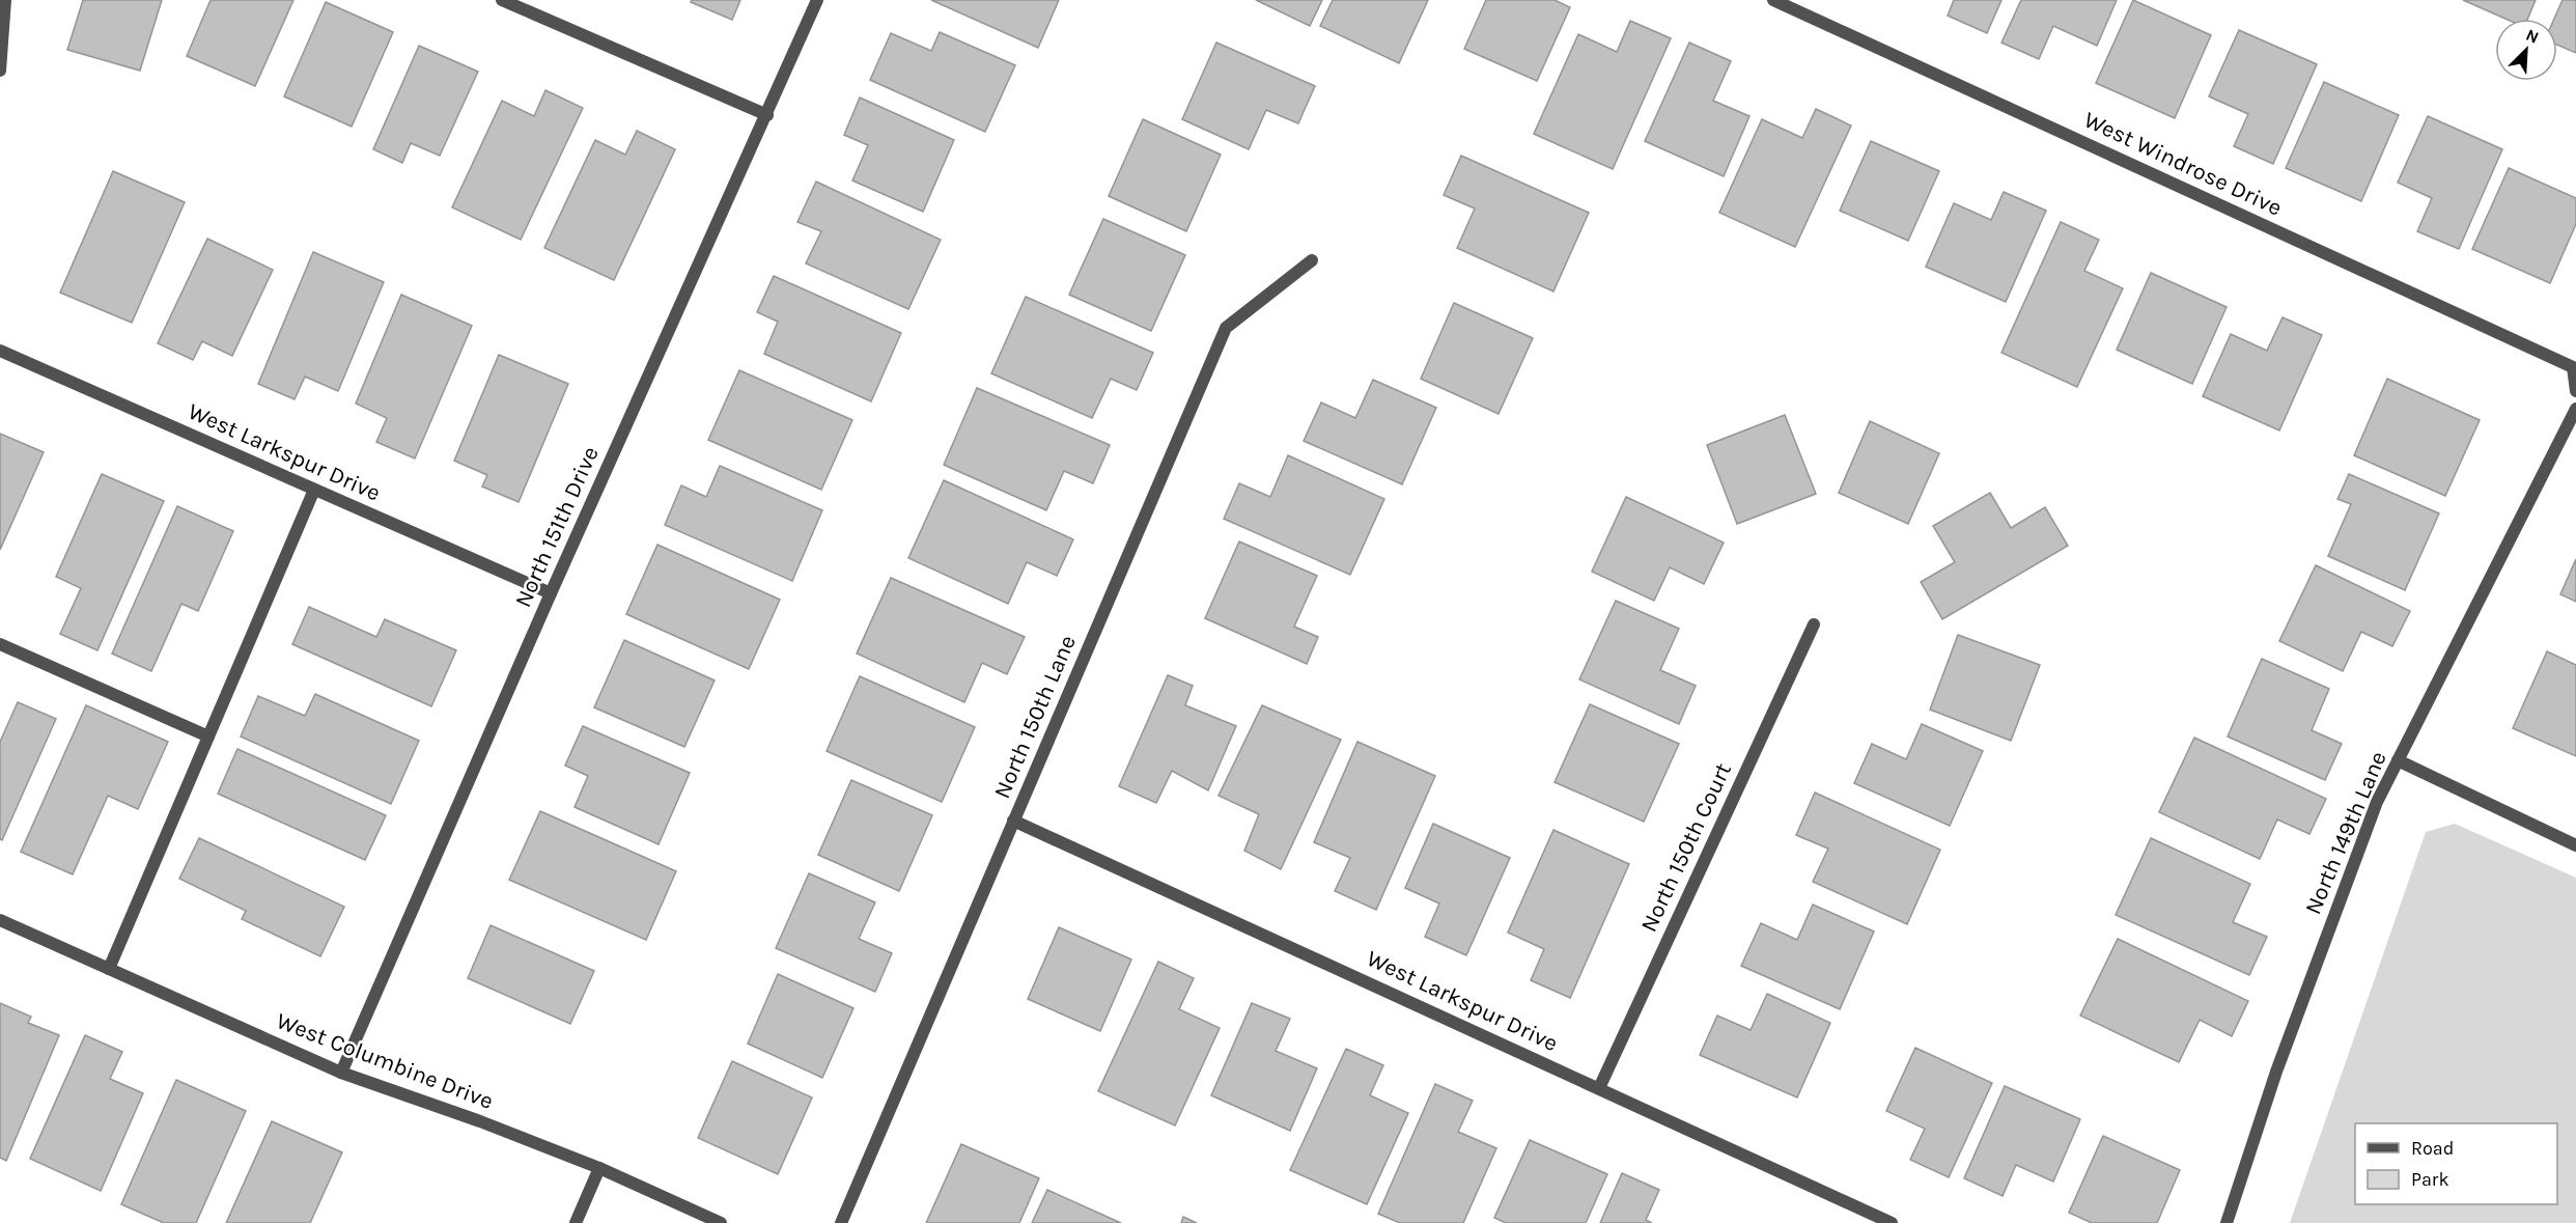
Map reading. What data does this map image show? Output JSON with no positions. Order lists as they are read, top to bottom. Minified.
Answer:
{"streets":{"street":["West Windrose Drive","West Larkspur Drive","North 151th Drive","North 150th Lane","North 149th Lane","North 150th Court","West Columbine Drive"]},"crossings":[["West Larkspur Drive","North 151th Drive"],["West Larkspur Drive","North 150th Lane"],["West Larkspur Drive","North 150th Court"],["North 151th Drive","West Columbine Drive"]],"legend":["Road","Park"],"north":"top right"}
